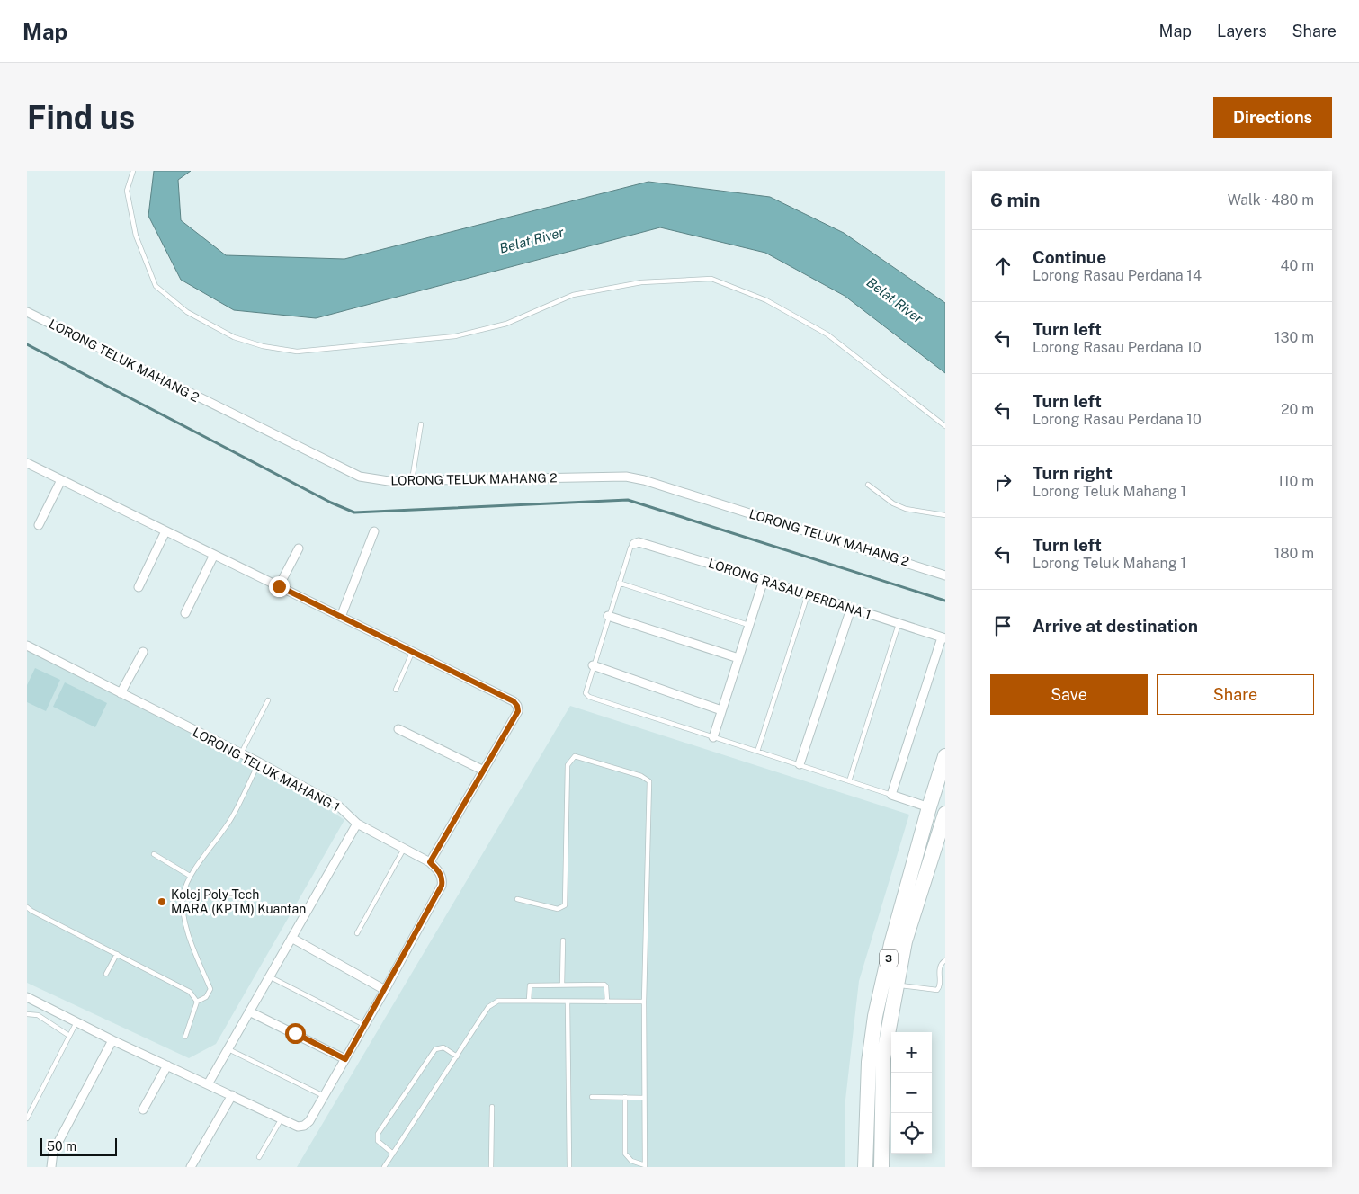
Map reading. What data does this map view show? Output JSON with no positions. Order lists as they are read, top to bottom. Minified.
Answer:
{"streets":{"highway":["3"],"street":["LORONG TELUK MAHANG 2","LORONG RASAU PERDANA 1","LORONG TELUK MAHANG 1"]},"water":["Belat River"],"places":["Kolej Poly-Tech MARA (KPTM) Kuantan"],"scale_bar":"50 m","page":{"header":"Map","nav":["Map","Layers","Share"],"buttons":["Directions",["Save","Share"]],"title":"Find us","heading":["6 min","Walk · 480 m"],"list":[["Continue","Lorong Rasau Perdana 14","40 m"],["Turn left","Lorong Rasau Perdana 10","130 m"],["Turn left","Lorong Rasau Perdana 10","20 m"],["Turn right","Lorong Teluk Mahang 1","110 m"],["Turn left","Lorong Teluk Mahang 1","180 m"],"Arrive at destination"],"map_buttons":["+","−"],"scale":"50 m"}}
